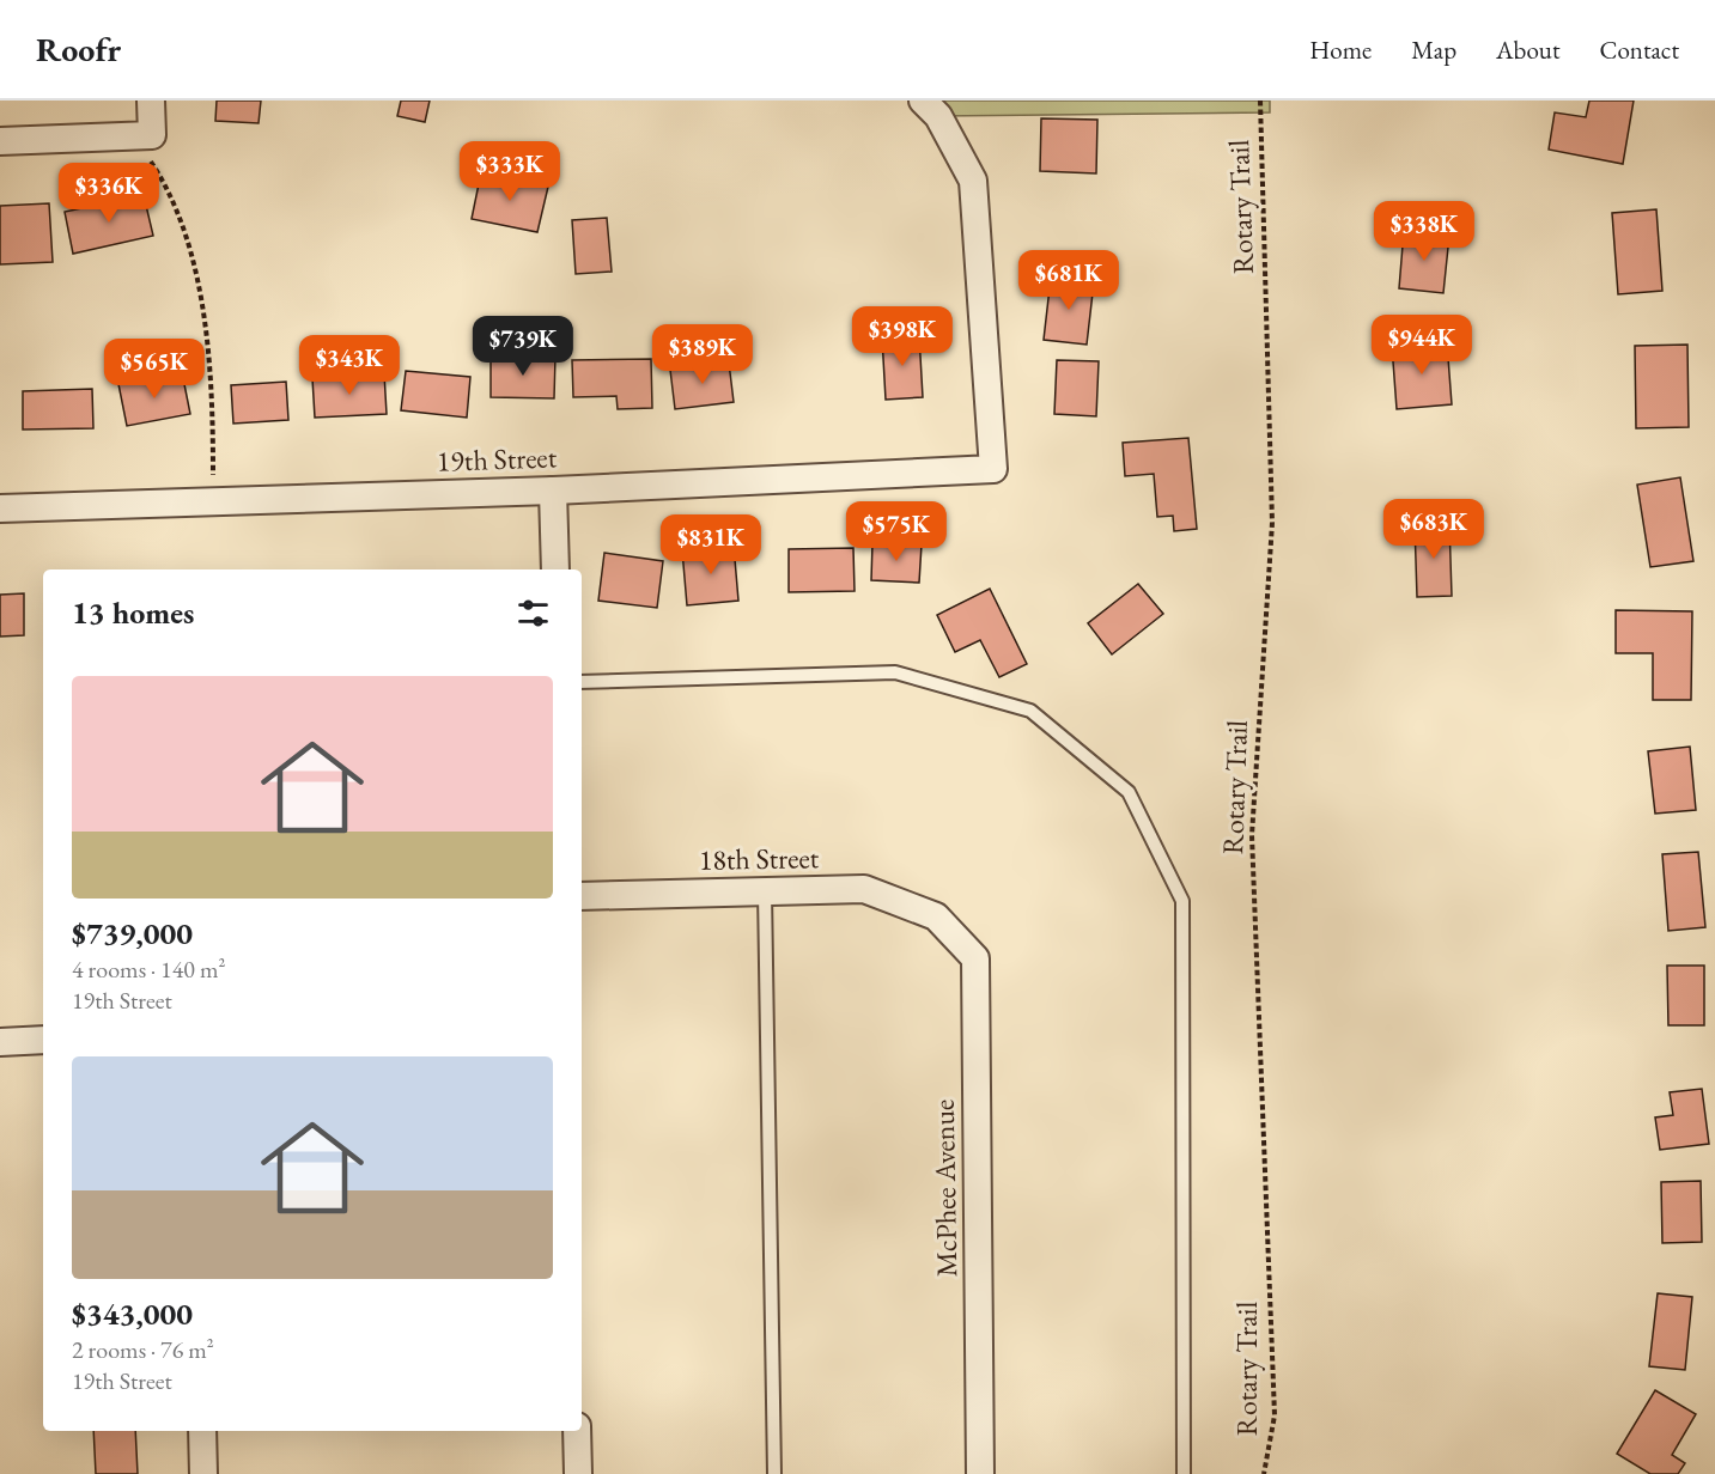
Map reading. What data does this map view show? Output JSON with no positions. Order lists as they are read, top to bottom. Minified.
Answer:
{"streets":{"street":["19th Street","18th Street","McPhee Avenue"],"path":["Rotary Trail"]},"crossings":[["18th Street","McPhee Avenue"]],"page":{"header":"Roofr","nav":["Home","Map","About","Contact"],"price":["$333K","$336K","$338K","$681K","$398K","$944K","$739K","$389K","$343K","$565K","$683K","$575K","$831K"],"heading":"13 homes","list":[{"name":"$739,000","note":"4 rooms · 140 m² · 19th Street"},{"name":"$343,000","note":"2 rooms · 76 m² · 19th Street"}]}}
